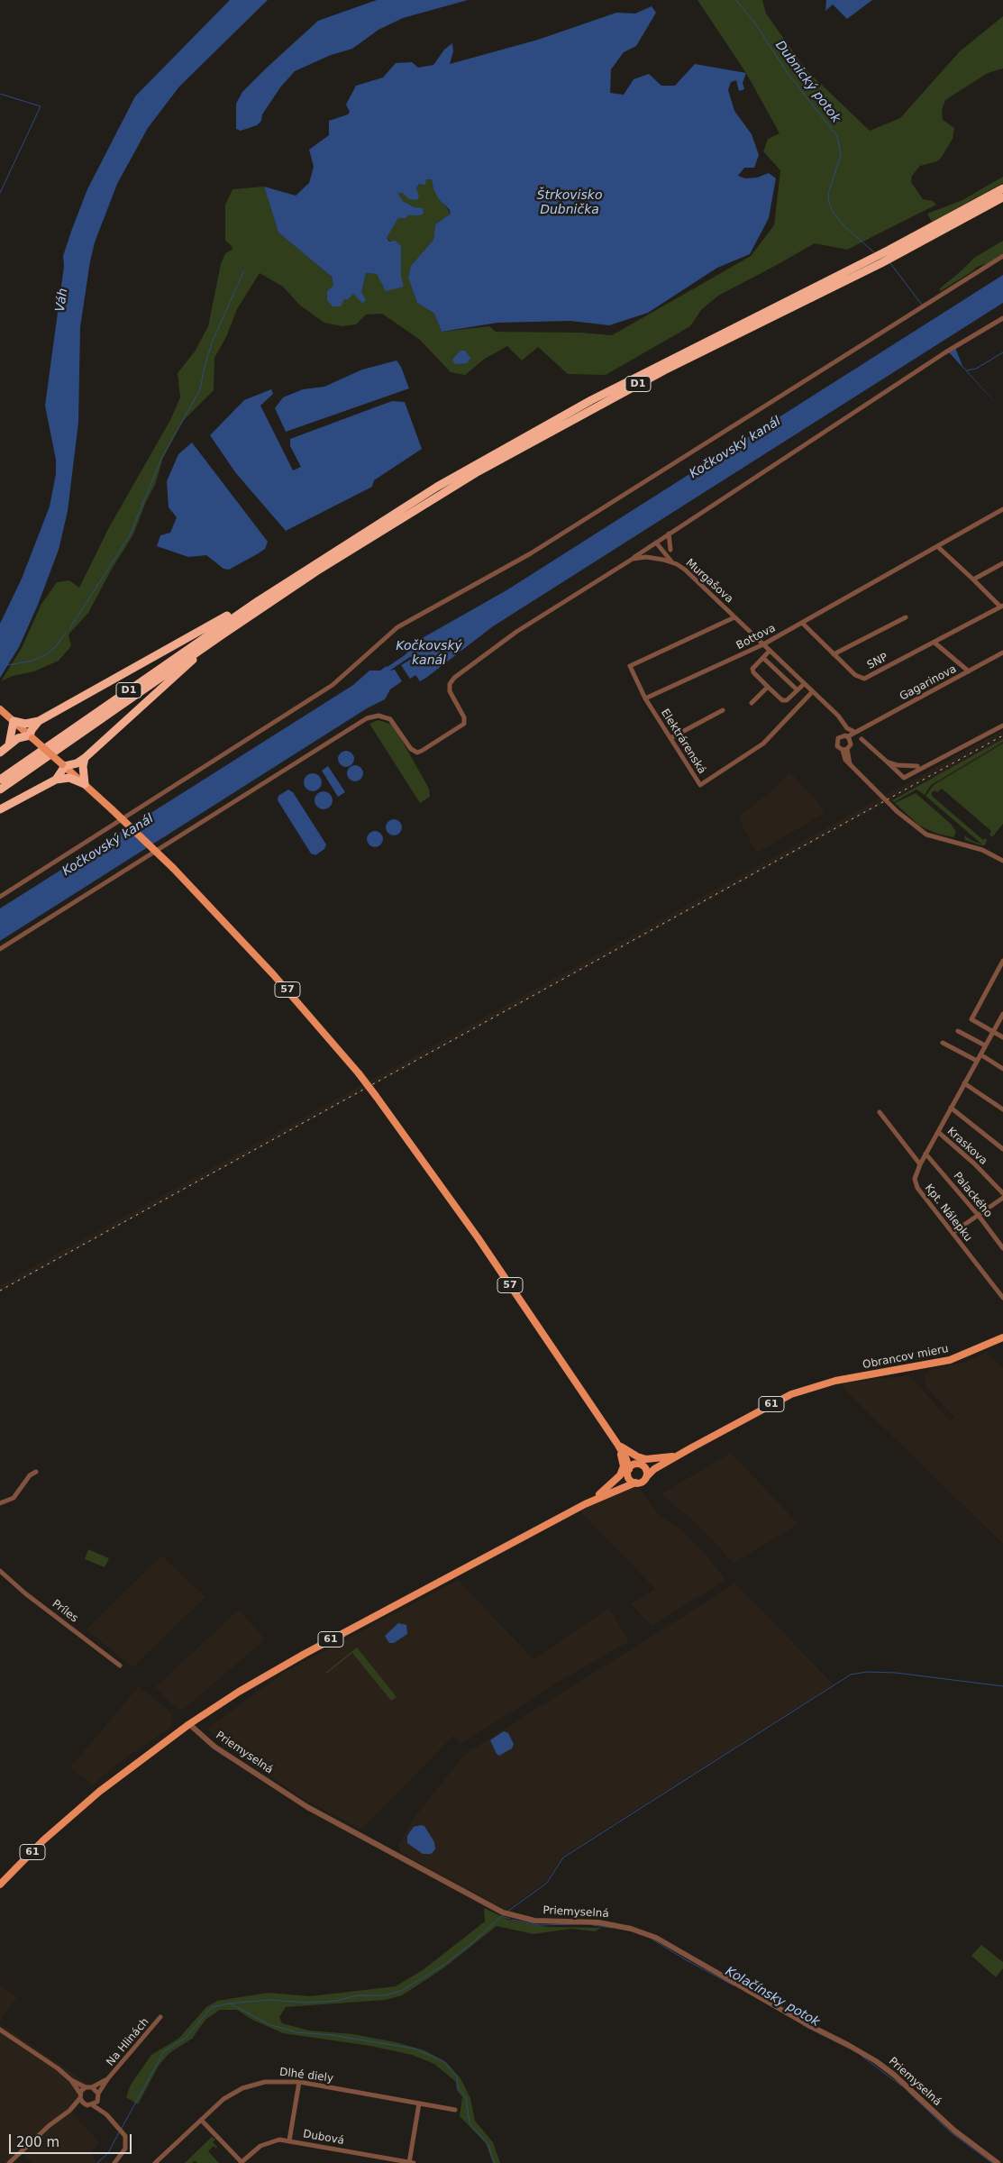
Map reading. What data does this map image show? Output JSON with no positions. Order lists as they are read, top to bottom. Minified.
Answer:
{"streets":{"highway":["D1"],"main road":["57","Obrancov mieru","61"],"street":["Murgašova","Bottova","SNP","Gagarinova","Elektrárenská","Kraskova","Palackého","Kpt. Nálepku","Príles","Priemyselná","Na Hlinách","Dlhé diely","Dubová"]},"crossings":[["Murgašova","Bottova"],["Murgašova","Gagarinova"],["Murgašova","Elektrárenská"],["Bottova","SNP"],["Bottova","Elektrárenská"],["57","61"],["Kraskova","Kpt. Nálepku"],["Palackého","Kpt. Nálepku"],["Obrancov mieru","61"],["61","Priemyselná"]],"water":["Dubnický potok","Štrkovisko Dubnička","Váh","Kočkovský kanál","Kolačínsky potok"],"scale_bar":"200 m"}
